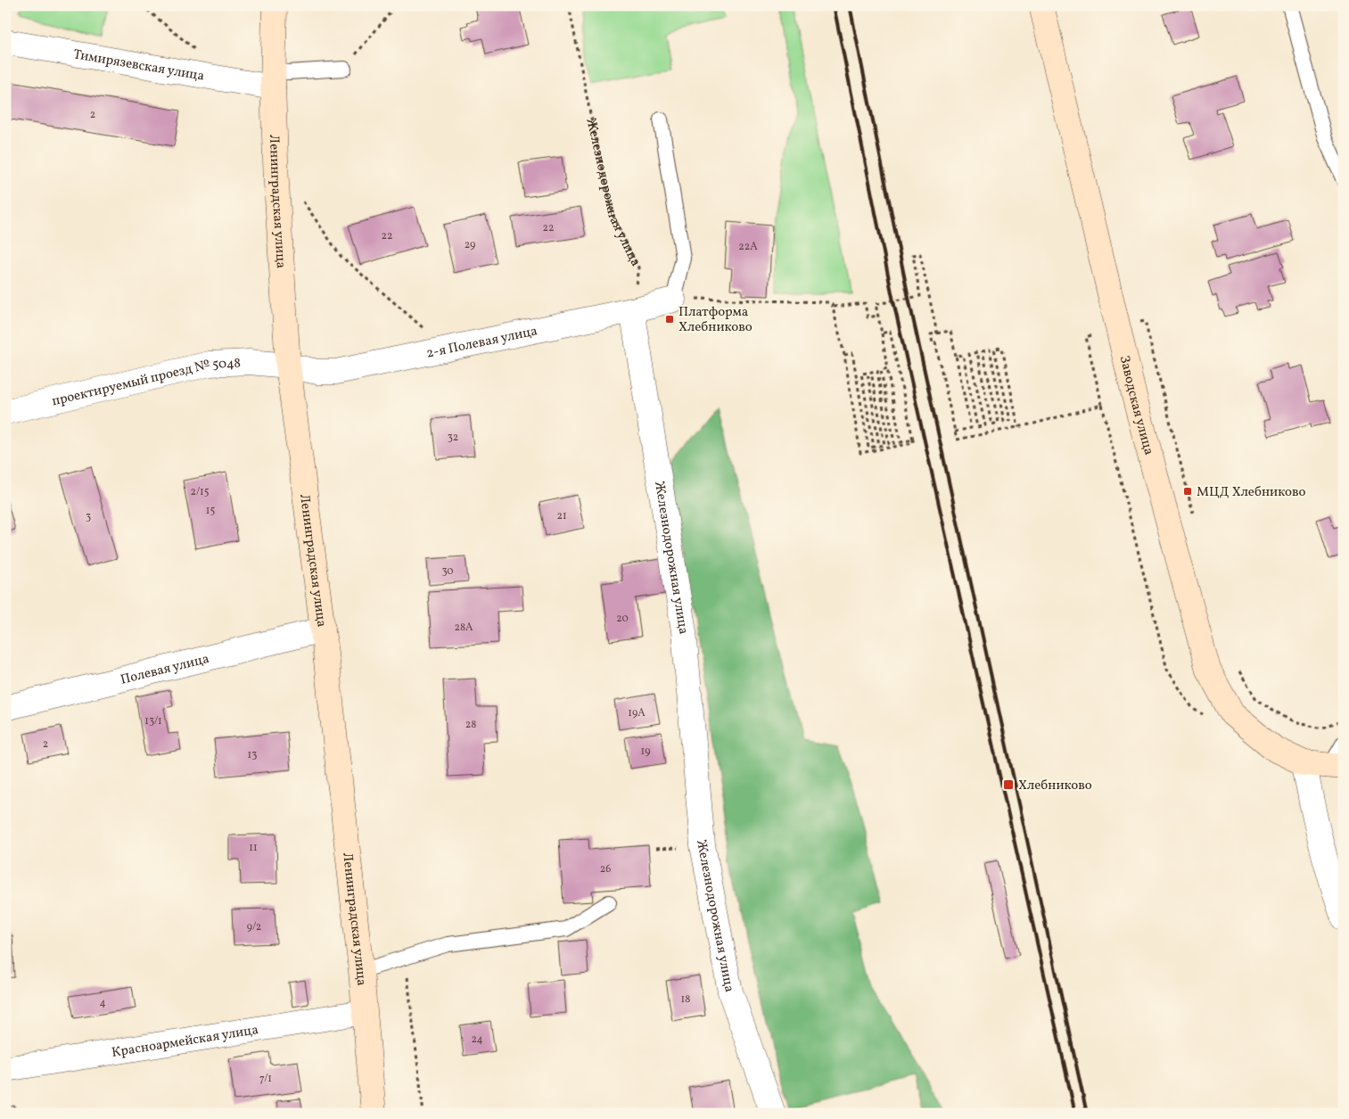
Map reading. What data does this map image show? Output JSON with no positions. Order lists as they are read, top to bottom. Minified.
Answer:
{"streets":{"street":["Тимирязевская улица","Железнодорожная улица","Ленинградская улица","2-я Полевая улица","проектируемый проезд № 5048","Заводская улица","Полевая улица","Красноармейская улица"]},"crossings":[["Тимирязевская улица","Ленинградская улица"],["Железнодорожная улица","2-я Полевая улица"],["Ленинградская улица","2-я Полевая улица"],["Ленинградская улица","проектируемый проезд № 5048"],["Ленинградская улица","Полевая улица"],["Ленинградская улица","Красноармейская улица"],["2-я Полевая улица","проектируемый проезд № 5048"]],"places":{"transit":["Платформа Хлебниково","МЦД Хлебниково","Хлебниково"]},"house_numbers":["2","22","22","29","22А","32","2/15","15","21","3","30","20","28А","19А","13/1","28","2","19","13","11","26","9/2","18","4","24","7/1"]}
